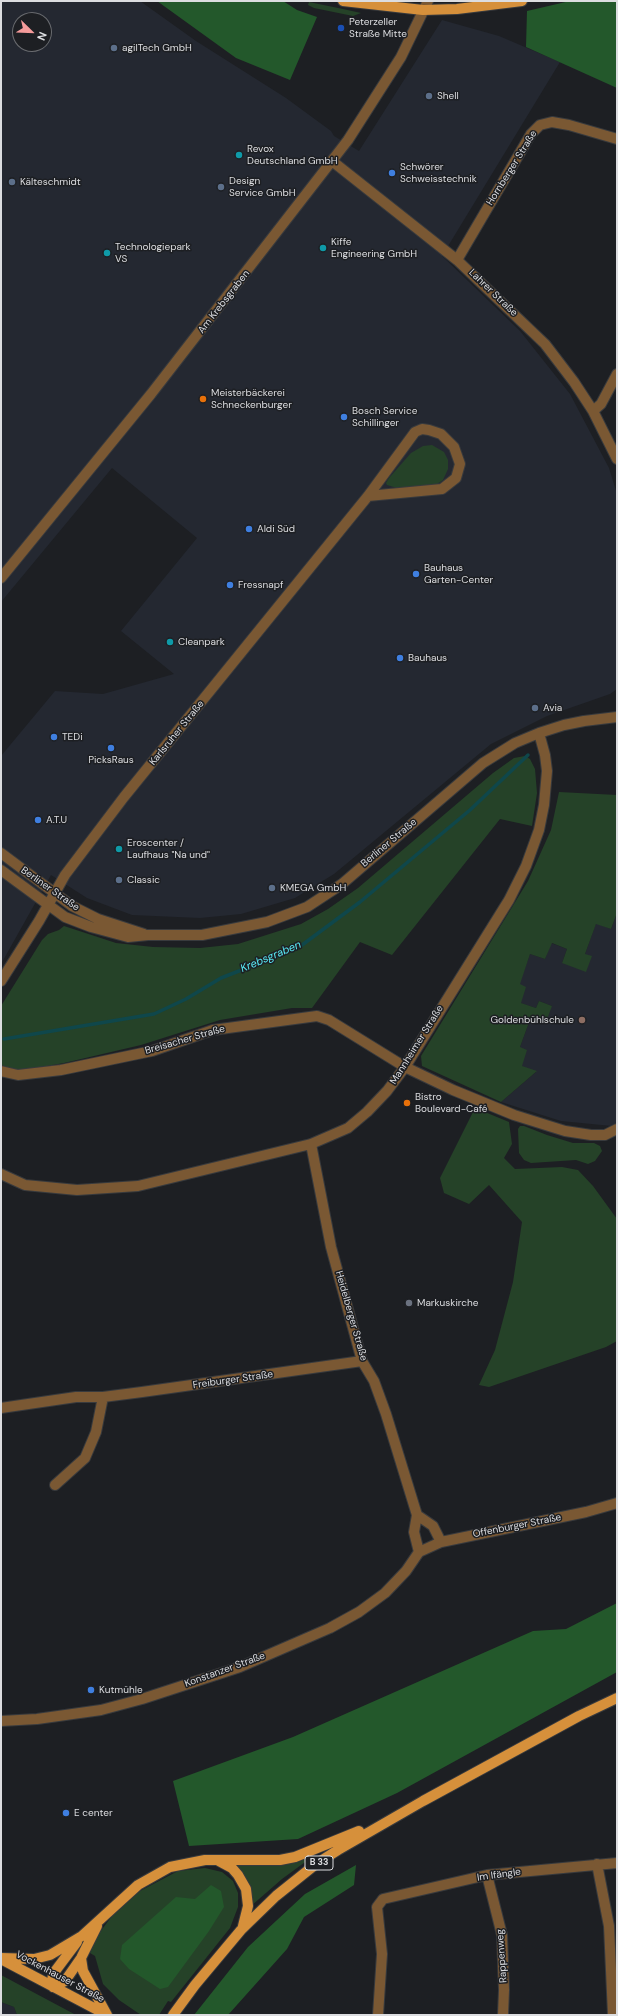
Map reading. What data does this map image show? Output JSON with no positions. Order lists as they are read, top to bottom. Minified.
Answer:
{"streets":{"main road":["B 33","Vockenhauser Straße"],"street":["Hornberger Straße","Lahrer Straße","Am Krebsgraben","Karlsruher Straße","Berliner Straße","Breisacher Straße","Mannheimer Straße","Heidelberger Straße","Freiburger Straße","Offenburger Straße","Konstanzer Straße","Im Ifängle","Rappenweg"]},"crossings":[["Hornberger Straße","Lahrer Straße"],["Lahrer Straße","Am Krebsgraben"],["Karlsruher Straße","Berliner Straße"],["Berliner Straße","Mannheimer Straße"],["Breisacher Straße","Mannheimer Straße"],["Mannheimer Straße","Heidelberger Straße"],["Heidelberger Straße","Freiburger Straße"],["Heidelberger Straße","Offenburger Straße"],["Heidelberger Straße","Konstanzer Straße"],["Offenburger Straße","Konstanzer Straße"],["Im Ifängle","Rappenweg"]],"water":["Krebsgraben"],"places":["Peterzeller Straße Mitte","agilTech GmbH","Shell","Revox Deutschland GmbH","Schwörer Schweisstechnik","Kälteschmidt","Design Service GmbH","Kiffe Engineering GmbH","Technologiepark VS","Meisterbäckerei Schneckenburger","Bosch Service Schillinger","Aldi Süd","Bauhaus Garten-Center","Fressnapf","Cleanpark","Bauhaus","Avia","TEDi","PicksRaus","A.T.U","Eroscenter / Laufhaus \"Na und\"","Classic","KMEGA GmbH","Goldenbühlschule","Bistro Boulevard-Café","Markuskirche","Kutmühle","E center"],"north":"bottom right"}
